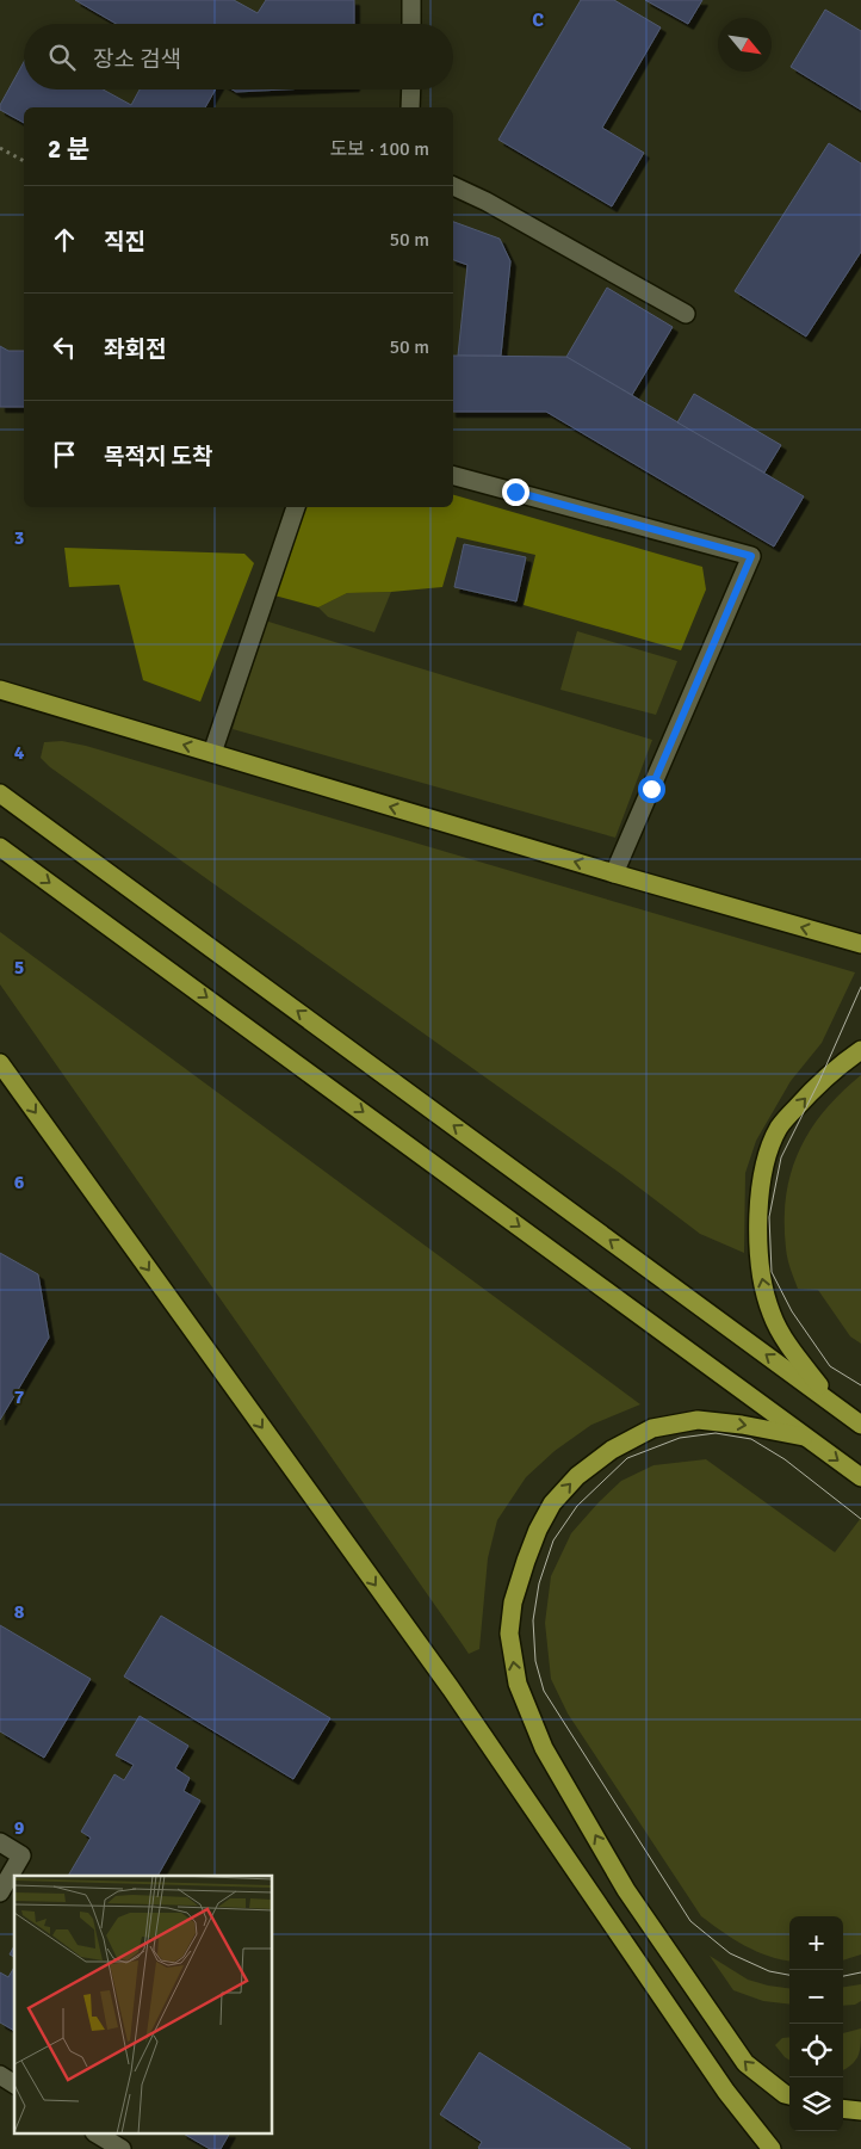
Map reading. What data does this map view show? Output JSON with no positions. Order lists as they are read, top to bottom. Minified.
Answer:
{"north":"bottom right","page":{"search":"장소 검색","heading":["2 분","도보 · 100 m"],"list":[["직진","50 m"],["좌회전","50 m"],"목적지 도착"],"map_buttons":["+","−"]},"grid":{"columns":["C"],"rows":["3","4","5","6","7","8","9"]}}
